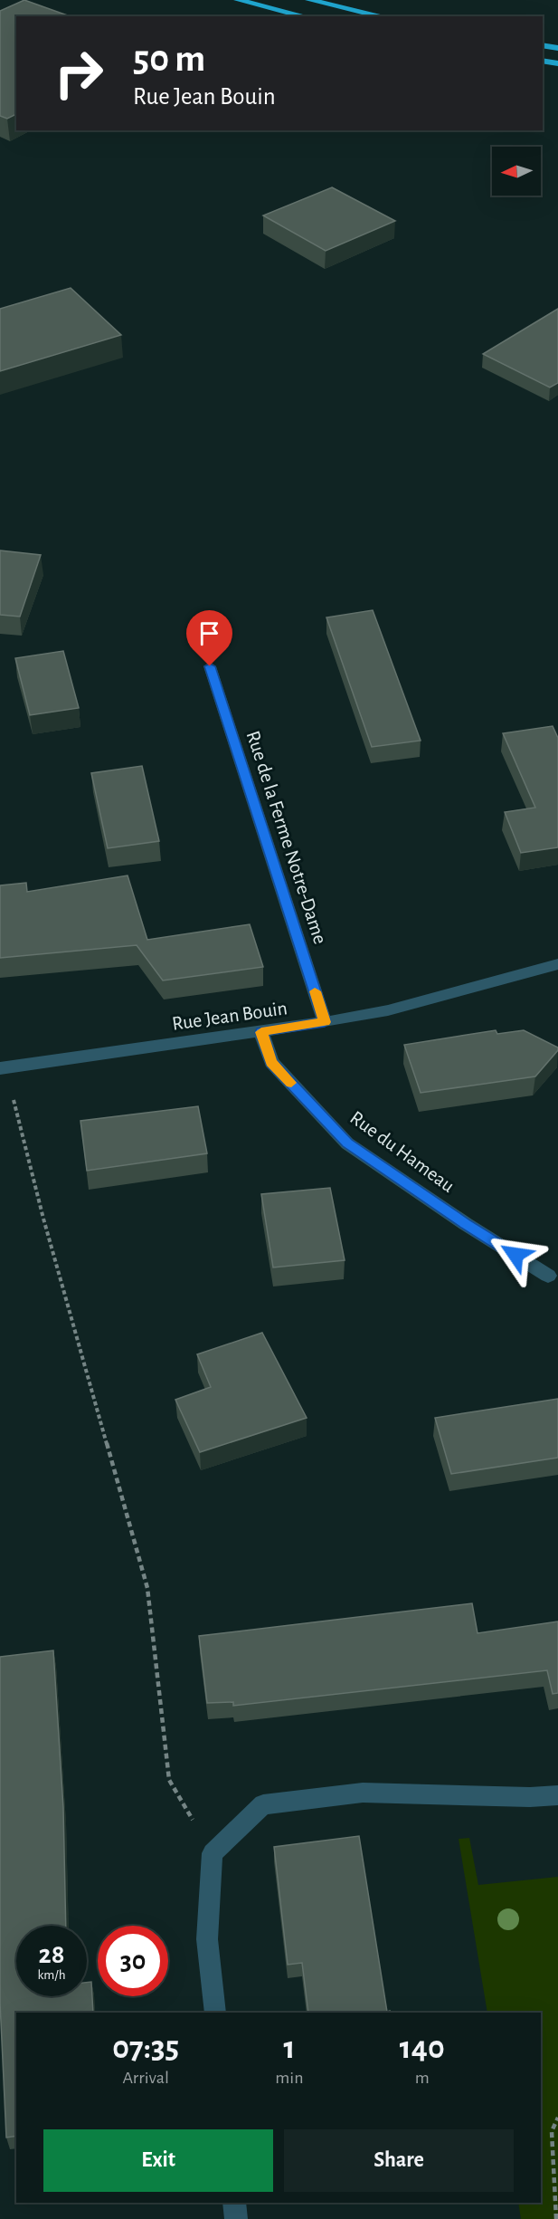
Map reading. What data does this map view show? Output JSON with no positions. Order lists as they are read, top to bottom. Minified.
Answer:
{"streets":{"street":["Rue de la Ferme Notre-Dame","Rue Jean Bouin","Rue du Hameau"]},"crossings":[["Rue de la Ferme Notre-Dame","Rue Jean Bouin"],["Rue Jean Bouin","Rue du Hameau"]],"north":"left","page":{"turn":["50 m","Rue Jean Bouin"],"speed":"28 km/h","limit":"30","eta":["07:35","Arrival","1","min","140","m"],"buttons":["Exit","Share"]}}
